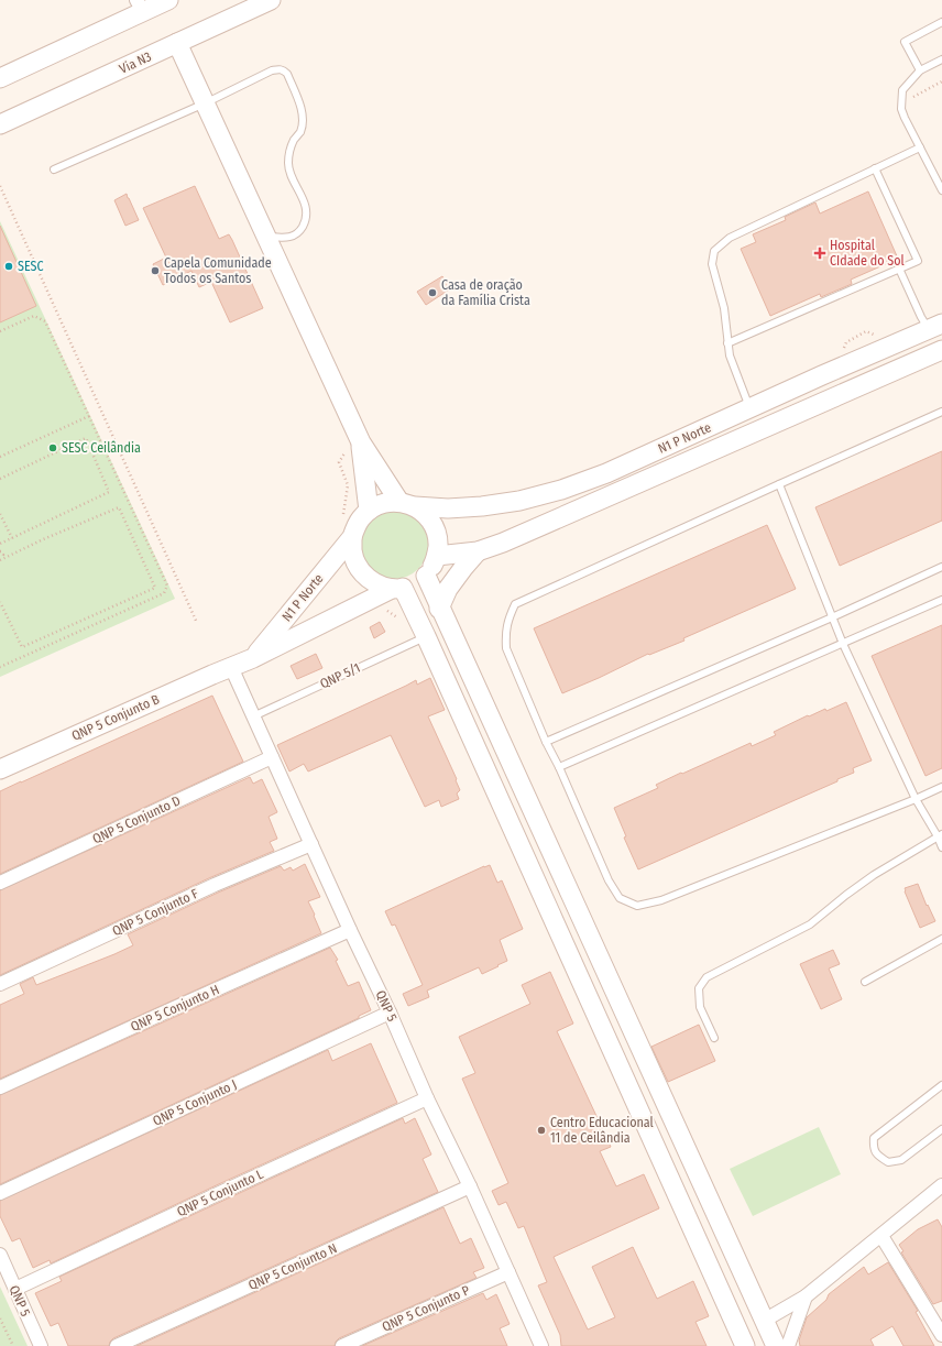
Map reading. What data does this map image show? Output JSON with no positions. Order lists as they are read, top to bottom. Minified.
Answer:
{"streets":{"main road":["Via N3","N1 P Norte","QNP 5 Conjunto B"],"street":["QNP 5 Conjunto D","QNP 5 Conjunto F","QNP 5","QNP 5 Conjunto H","QNP 5 Conjunto J","QNP 5 Conjunto L","QNP 5 Conjunto N","QNP 5 Conjunto P"],"lane":["QNP 5/1"]},"crossings":[["N1 P Norte","QNP 5 Conjunto B"],["N1 P Norte","QNP 5"],["QNP 5/1","QNP 5"],["QNP 5 Conjunto B","QNP 5"],["QNP 5 Conjunto D","QNP 5"],["QNP 5 Conjunto F","QNP 5"],["QNP 5","QNP 5 Conjunto H"],["QNP 5","QNP 5 Conjunto J"],["QNP 5","QNP 5 Conjunto L"],["QNP 5","QNP 5 Conjunto N"],["QNP 5","QNP 5 Conjunto P"]],"places":{"health":["Hospital CIdade do Sol"],"other":["SESC","Capela Comunidade Todos os Santos","Casa de oração da Família Crista","SESC Ceilândia","Centro Educacional 11 de Ceilândia"]}}
